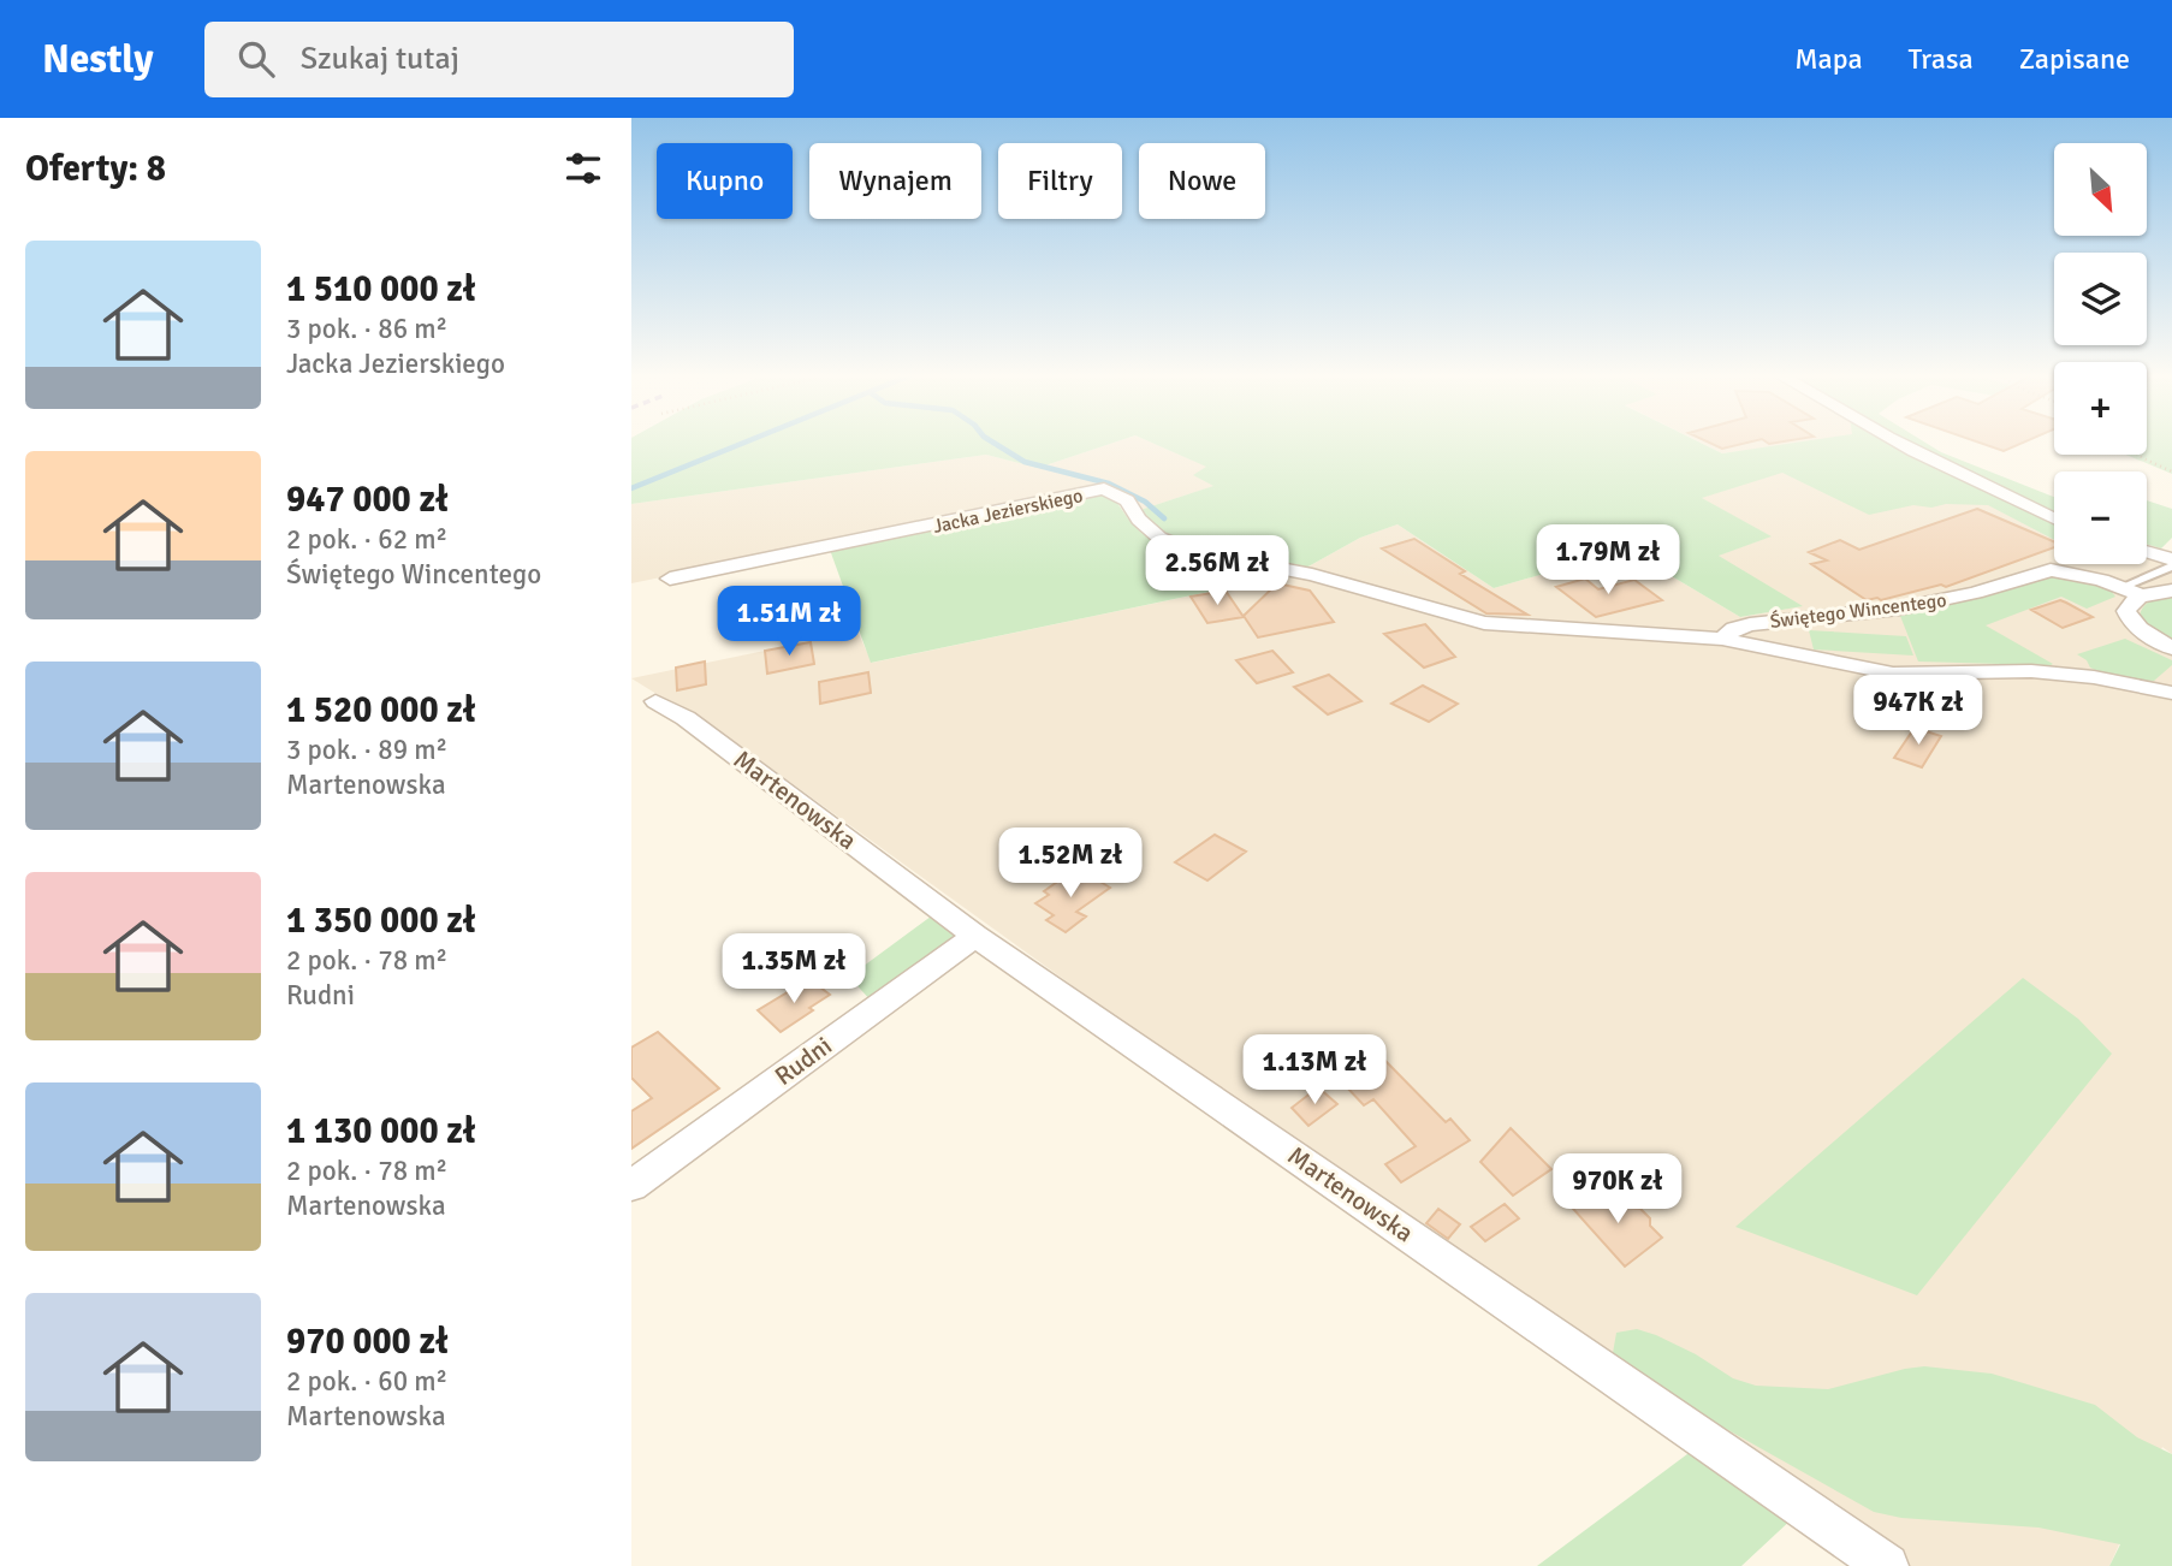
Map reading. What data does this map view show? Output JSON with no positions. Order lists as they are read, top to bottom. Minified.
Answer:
{"streets":{"street":["Jacka Jezierskiego","Świętego Wincentego","Martenowska","Rudni"]},"crossings":[["Jacka Jezierskiego","Świętego Wincentego"],["Martenowska","Rudni"]],"north":"bottom right","page":{"header":"Nestly","search":"Szukaj tutaj","nav":["Mapa","Trasa","Zapisane"],"heading":"Oferty: 8","map_buttons":["+","−"],"chip":["Kupno","Wynajem","Filtry","Nowe"],"list":[{"name":"1 510 000 zł","note":"3 pok. · 86 m² · Jacka Jezierskiego"},{"name":"947 000 zł","note":"2 pok. · 62 m² · Świętego Wincentego"},{"name":"1 520 000 zł","note":"3 pok. · 89 m² · Martenowska"},{"name":"1 350 000 zł","note":"2 pok. · 78 m² · Rudni"},{"name":"1 130 000 zł","note":"2 pok. · 78 m² · Martenowska"},{"name":"970 000 zł","note":"2 pok. · 60 m² · Martenowska"}],"price":["1.79M zł","2.56M zł","1.51M zł","947K zł","1.52M zł","1.35M zł","1.13M zł","970K zł"]}}
